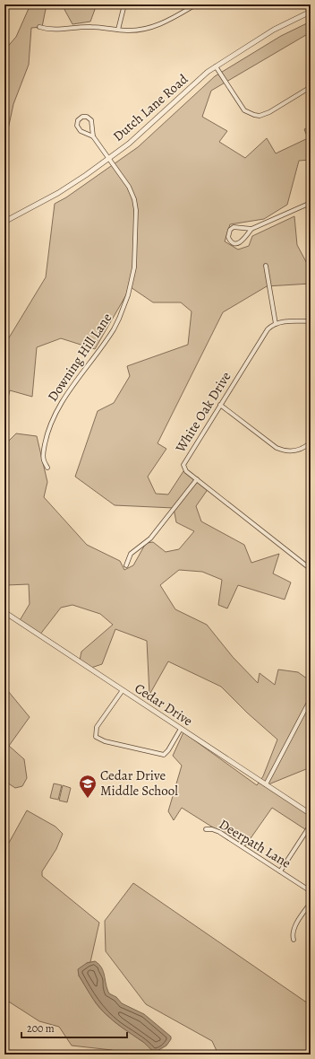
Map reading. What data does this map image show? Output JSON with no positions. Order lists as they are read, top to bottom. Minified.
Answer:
{"streets":{"street":["Dutch Lane Road","Downing Hill Lane","White Oak Drive","Cedar Drive","Deerpath Lane"]},"crossings":[["Dutch Lane Road","Downing Hill Lane"]],"places":{"school or university":["Cedar Drive Middle School"]},"scale_bar":"200 m"}
